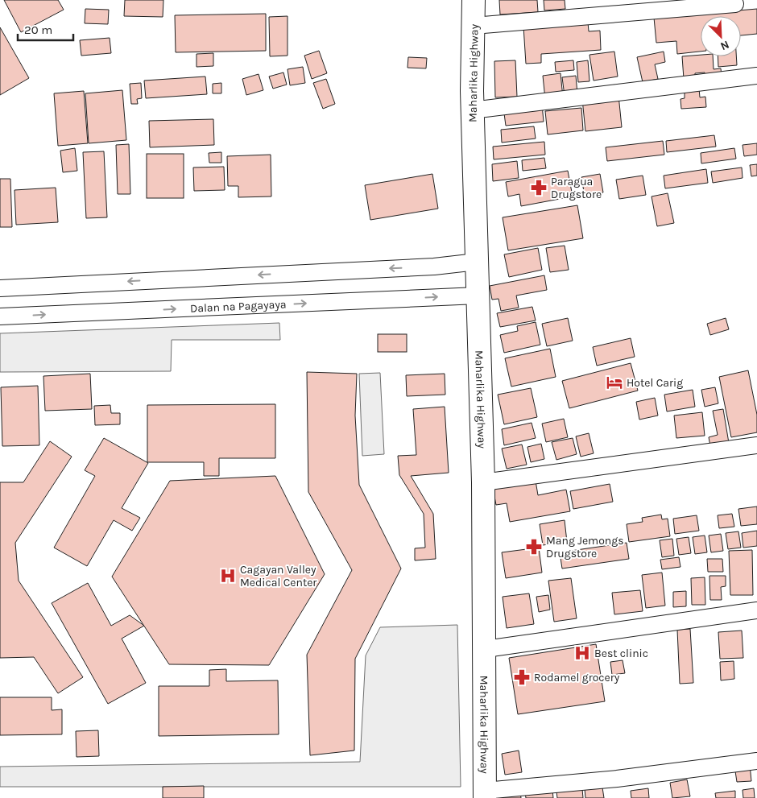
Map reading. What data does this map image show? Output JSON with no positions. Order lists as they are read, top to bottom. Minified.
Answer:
{"streets":{"highway":["Maharlika Highway"],"street":["Dalan na Pagayaya"]},"crossings":[["Maharlika Highway","Dalan na Pagayaya"]],"places":{"pharmacy":["Paragua Drugstore","Mang Jemongs Drugstore","Rodamel grocery"],"hotel":["Hotel Carig"],"hospital":["Cagayan Valley Medical Center","Best clinic"]},"scale_bar":"20 m","north":"bottom right"}
